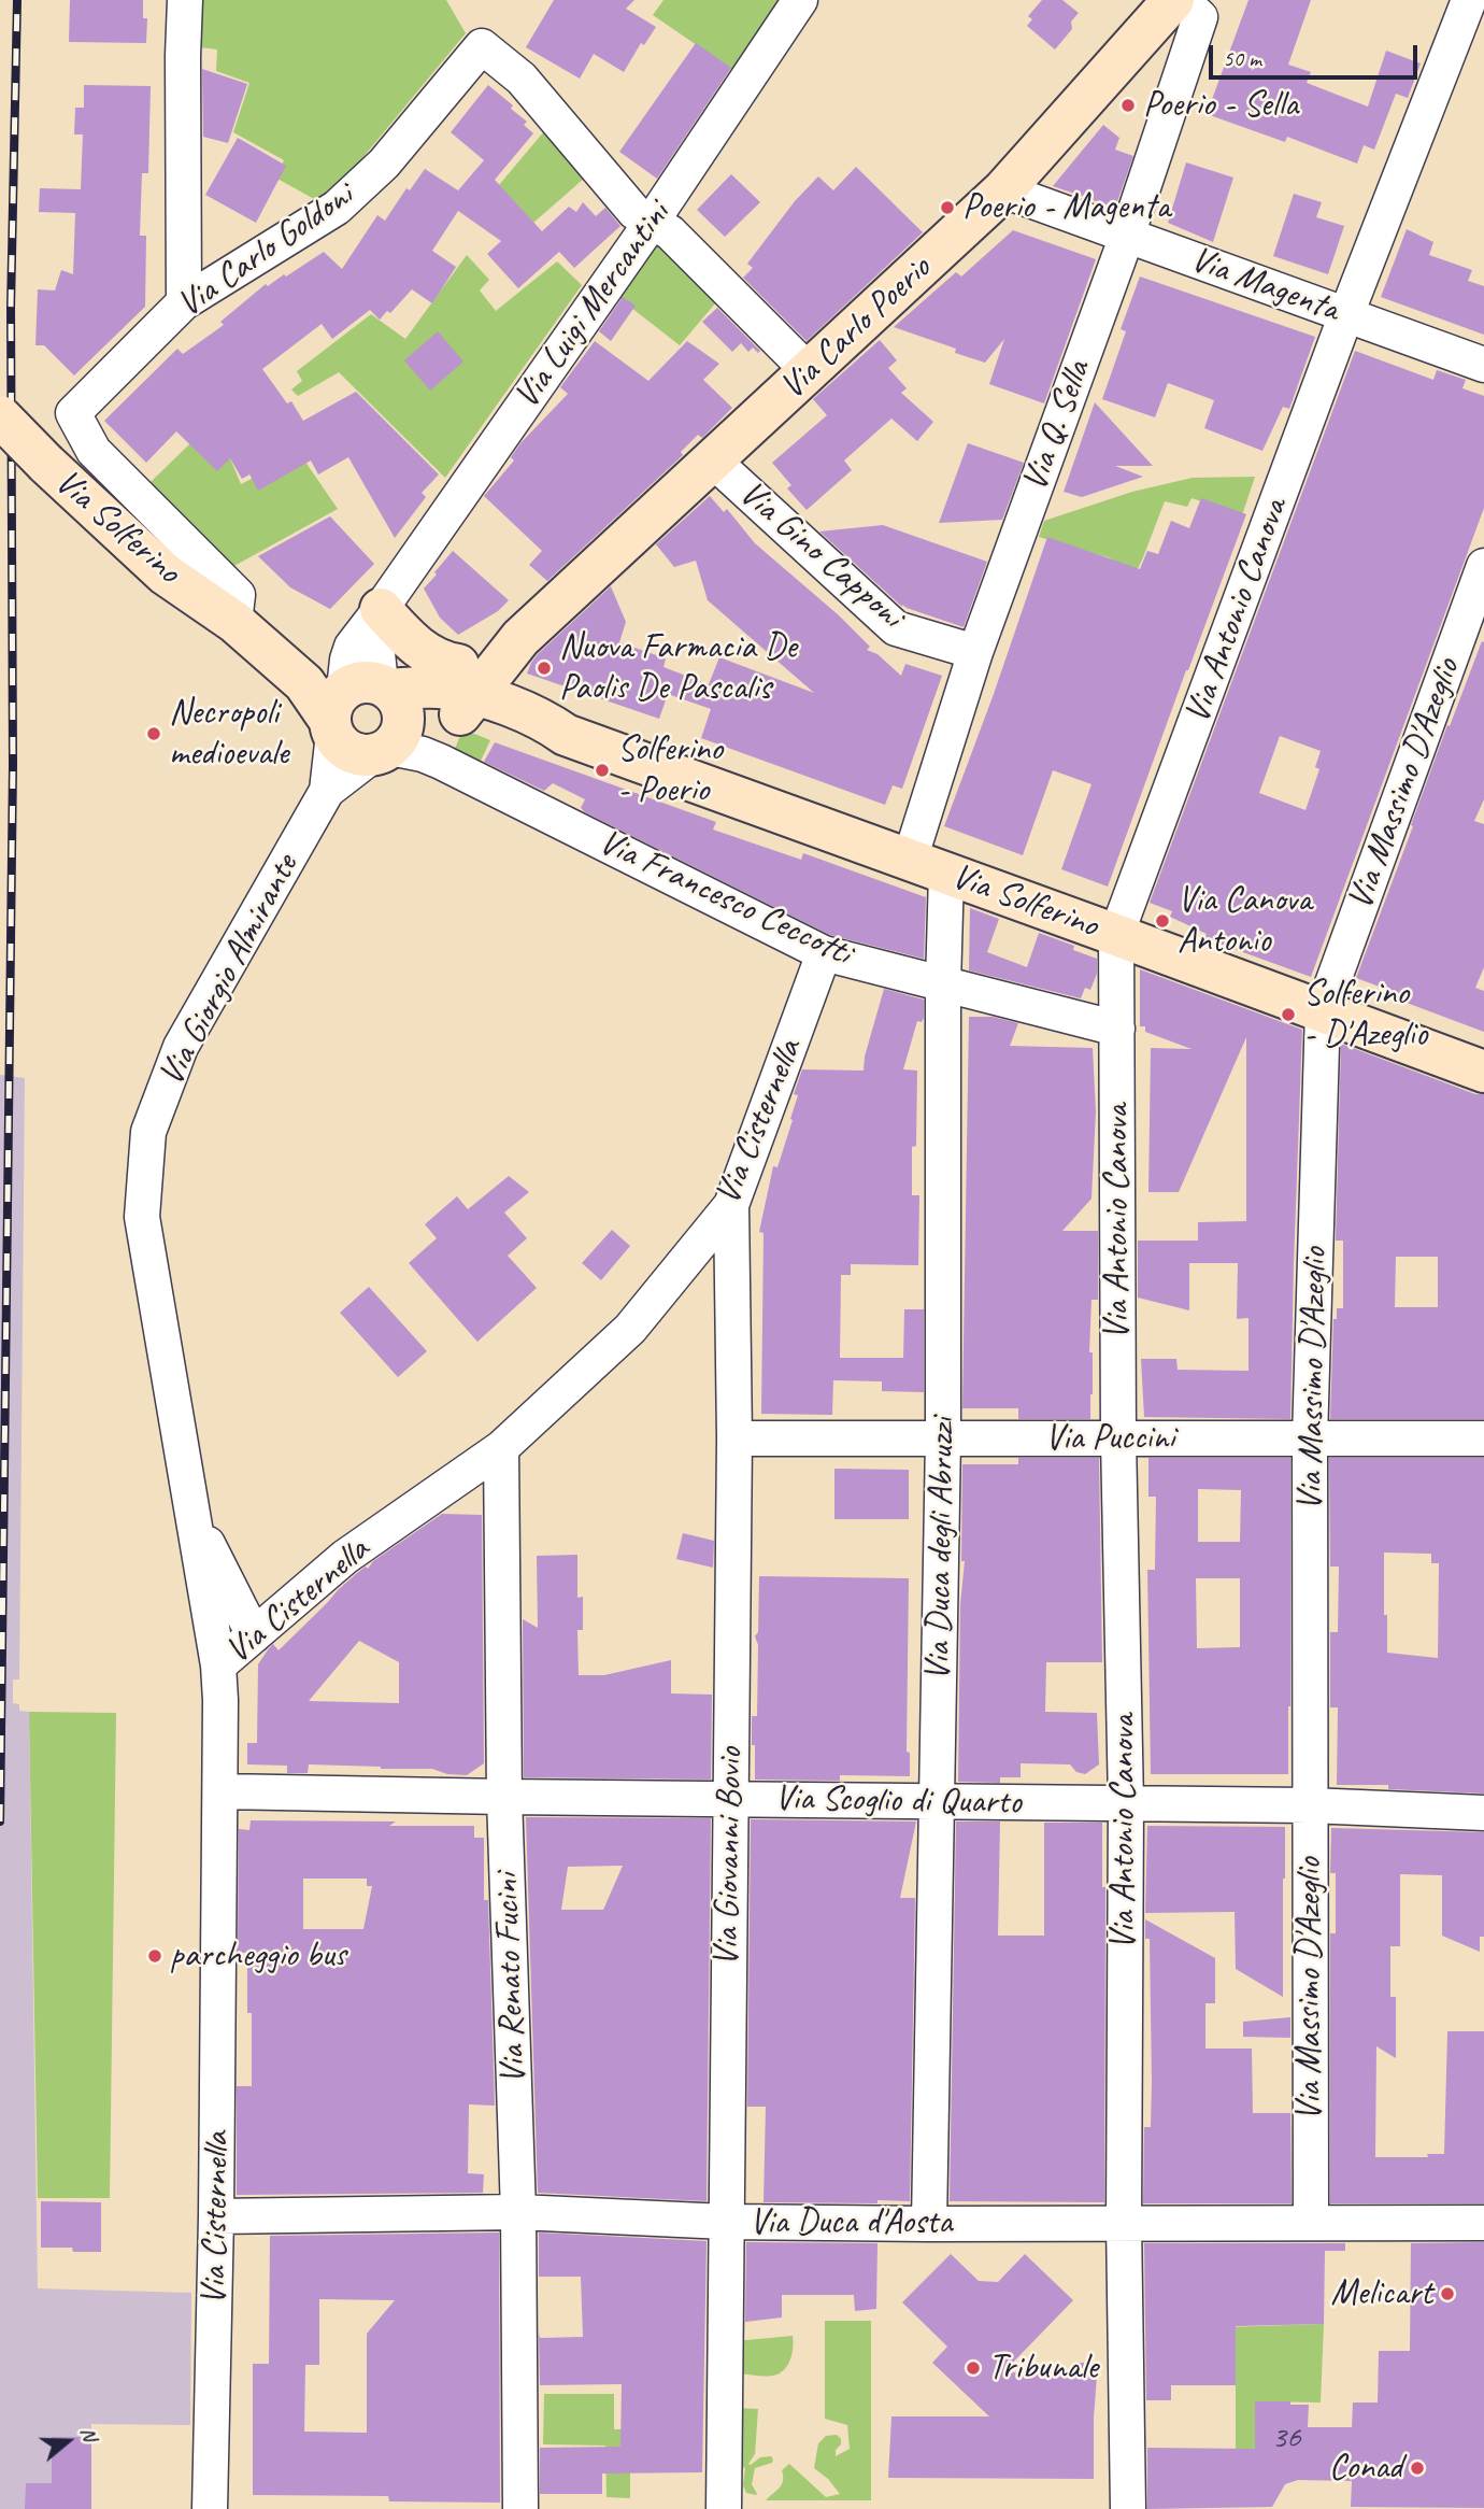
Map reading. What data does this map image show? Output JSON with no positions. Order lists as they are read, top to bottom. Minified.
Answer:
{"streets":{"street":["Via Carlo Goldoni","Via Magenta","Via Luigi Mercantini","Via Carlo Poerio","Via Q. Sella","Via Solferino","Via Gino Capponi","Via Antonio Canova","Via Massimo D'Azeglio","Via Francesco Ceccotti","Via Giorgio Almirante","Via Cisternella","Via Puccini","Via Duca degli Abruzzi","Via Scoglio di Quarto","Via Giovanni Bovio","Via Renato Fucini","Via Duca d'Aosta"]},"crossings":[["Via Carlo Goldoni","Via Luigi Mercantini"],["Via Carlo Goldoni","Via Solferino"],["Via Magenta","Via Carlo Poerio"],["Via Magenta","Via Q. Sella"],["Via Magenta","Via Antonio Canova"],["Via Luigi Mercantini","Via Carlo Poerio"],["Via Luigi Mercantini","Via Solferino"],["Via Luigi Mercantini","Via Francesco Ceccotti"],["Via Luigi Mercantini","Via Giorgio Almirante"],["Via Carlo Poerio","Via Solferino"],["Via Carlo Poerio","Via Gino Capponi"],["Via Carlo Poerio","Via Francesco Ceccotti"],["Via Carlo Poerio","Via Giorgio Almirante"],["Via Q. Sella","Via Solferino"],["Via Q. Sella","Via Gino Capponi"],["Via Q. Sella","Via Duca degli Abruzzi"],["Via Solferino","Via Antonio Canova"],["Via Solferino","Via Massimo D'Azeglio"],["Via Solferino","Via Francesco Ceccotti"],["Via Solferino","Via Giorgio Almirante"],["Via Solferino","Via Duca degli Abruzzi"],["Via Antonio Canova","Via Francesco Ceccotti"],["Via Antonio Canova","Via Puccini"],["Via Antonio Canova","Via Scoglio di Quarto"],["Via Antonio Canova","Via Duca d'Aosta"],["Via Massimo D'Azeglio","Via Puccini"],["Via Massimo D'Azeglio","Via Scoglio di Quarto"],["Via Massimo D'Azeglio","Via Duca d'Aosta"],["Via Francesco Ceccotti","Via Giorgio Almirante"],["Via Francesco Ceccotti","Via Cisternella"],["Via Francesco Ceccotti","Via Duca degli Abruzzi"],["Via Giorgio Almirante","Via Cisternella"],["Via Cisternella","Via Scoglio di Quarto"],["Via Cisternella","Via Giovanni Bovio"],["Via Cisternella","Via Renato Fucini"],["Via Cisternella","Via Duca d'Aosta"],["Via Puccini","Via Duca degli Abruzzi"],["Via Puccini","Via Giovanni Bovio"],["Via Duca degli Abruzzi","Via Scoglio di Quarto"],["Via Duca degli Abruzzi","Via Duca d'Aosta"],["Via Scoglio di Quarto","Via Giovanni Bovio"],["Via Scoglio di Quarto","Via Renato Fucini"],["Via Giovanni Bovio","Via Duca d'Aosta"],["Via Renato Fucini","Via Duca d'Aosta"]],"places":["Poerio - Sella","Poerio - Magenta","Nuova Farmacia De Paolis De Pascalis","Necropoli medioevale","Solferino - Poerio","Via Canova Antonio","Solferino - D'Azeglio","parcheggio bus","Melicart","Tribunale","Conad"],"house_numbers":["36"],"scale_bar":"50 m","north":"right"}
